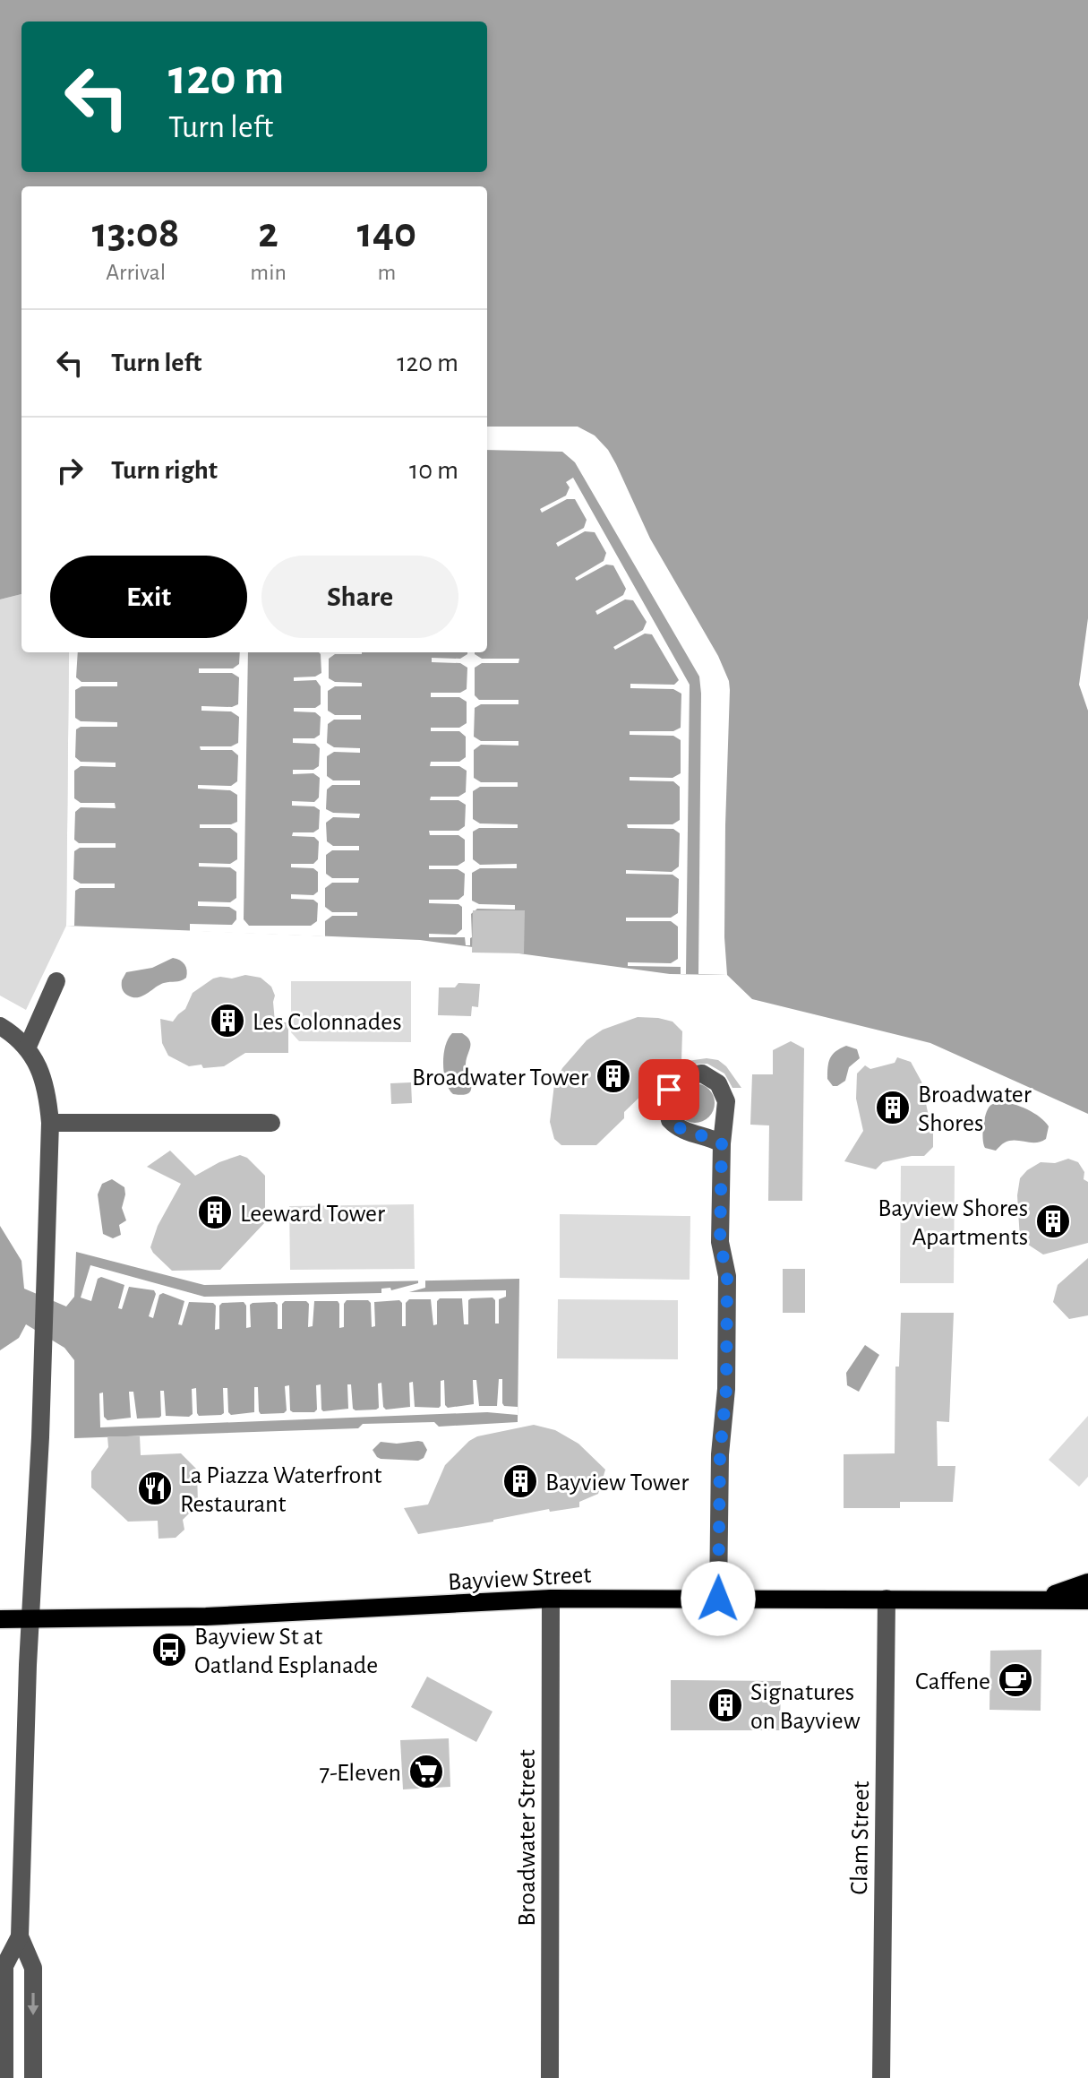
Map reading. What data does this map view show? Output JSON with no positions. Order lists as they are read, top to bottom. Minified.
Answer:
{"streets":{"main road":["Bayview Street"],"street":["Broadwater Street","Clam Street"]},"crossings":[["Bayview Street","Broadwater Street"],["Bayview Street","Clam Street"]],"places":{"building":["Les Colonnades","Broadwater Tower","Broadwater Shores","Leeward Tower","Bayview Shores Apartments","Bayview Tower","Signatures on Bayview"],"restaurant":["La Piazza Waterfront Restaurant"],"bus stop":["Bayview St at Oatland Esplanade"],"cafe":["Caffene"],"supermarket":["7-Eleven"]},"page":{"turn":["120 m","Turn left"],"eta":["13:08","Arrival","2","min","140","m"],"list":[{"name":"Turn left","value":"120 m"},{"name":"Turn right","value":"10 m"}],"buttons":["Exit","Share"]}}
